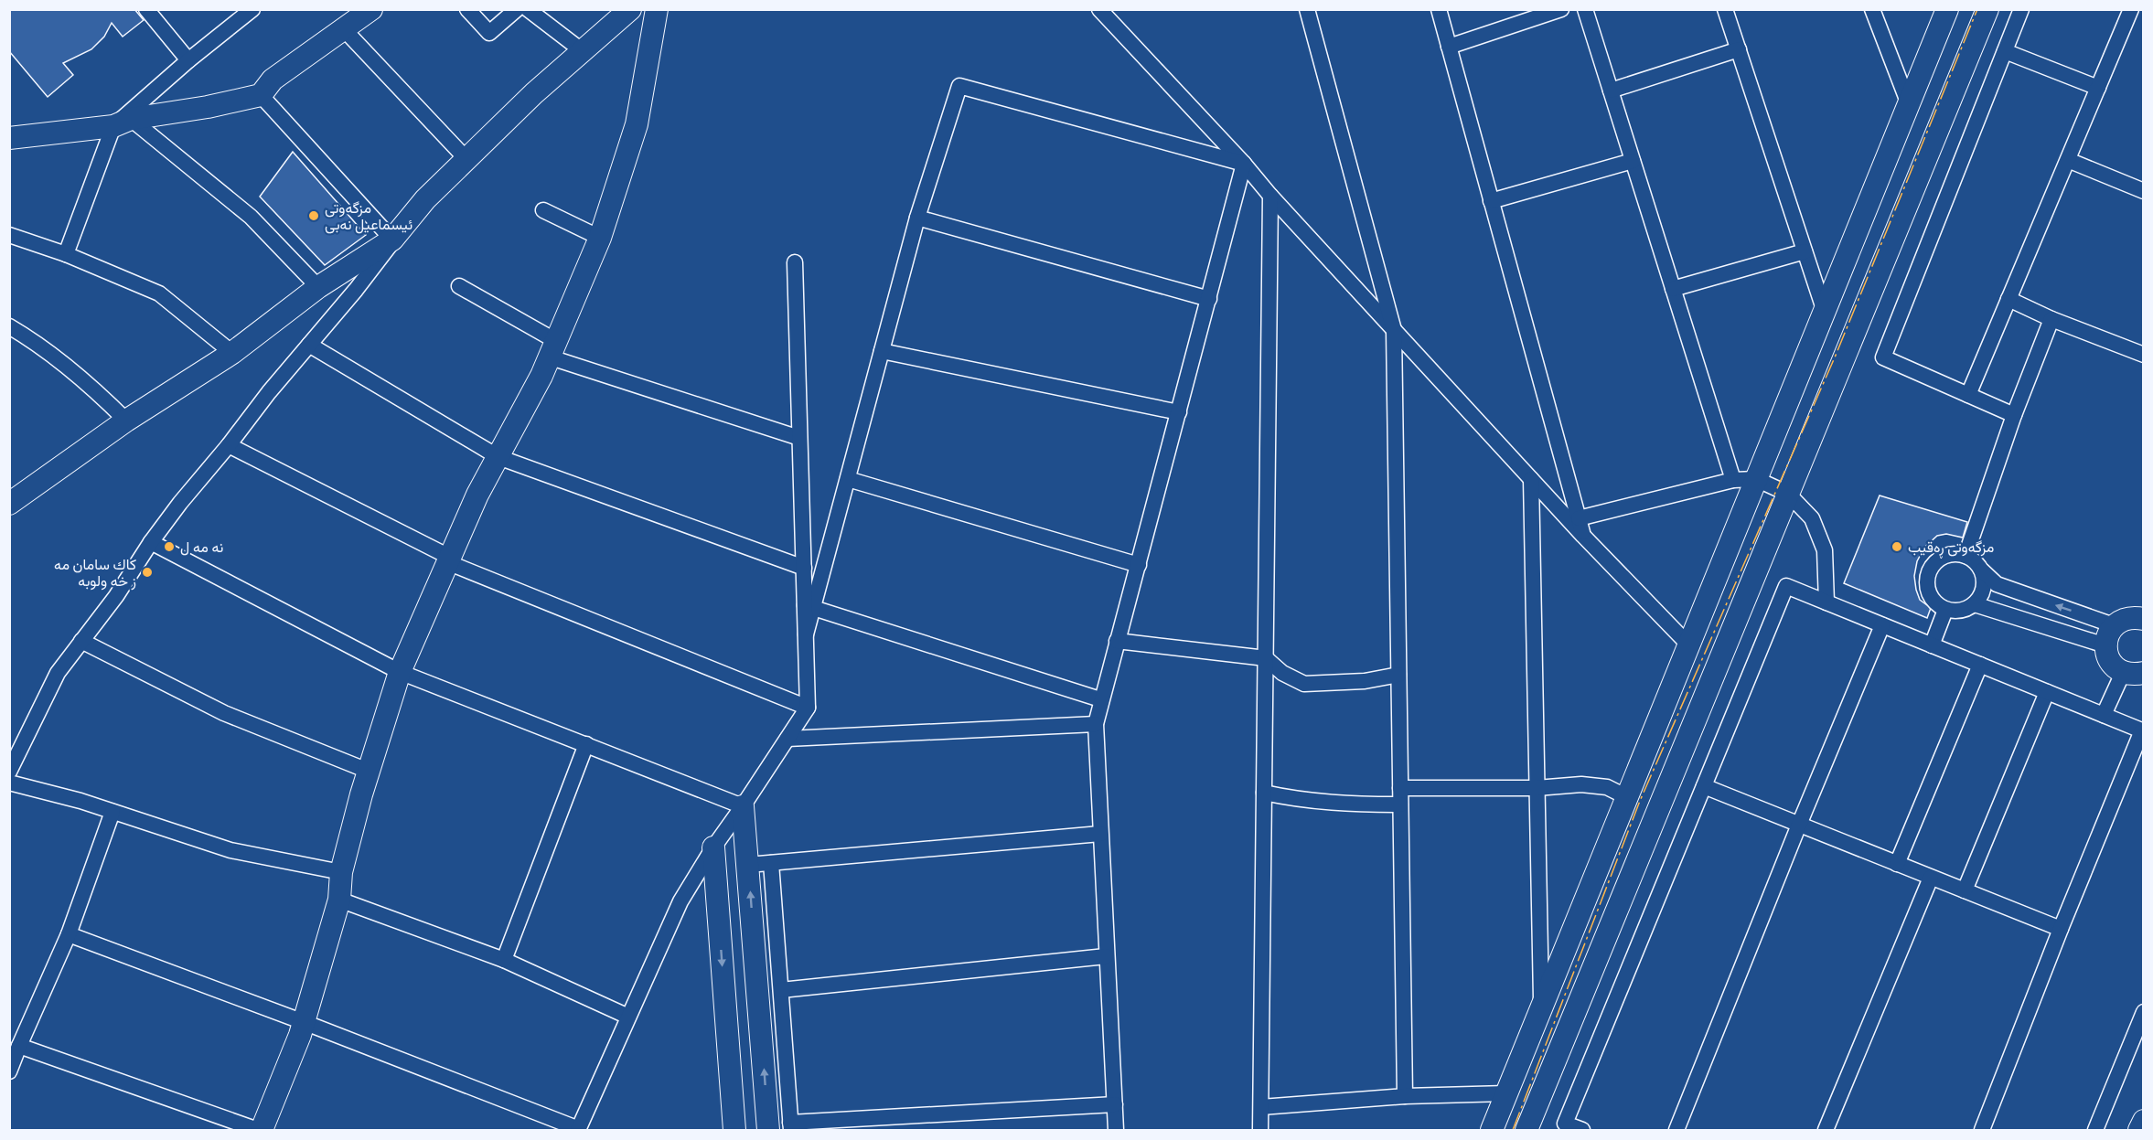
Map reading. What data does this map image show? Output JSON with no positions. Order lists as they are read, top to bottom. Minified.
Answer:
{"places":["مزگەوتی ئیسماعیل نەبی","نه مه ل","مزگەوتی ڕەقیب","كاك سامان مه ز خه ولوبه"]}
